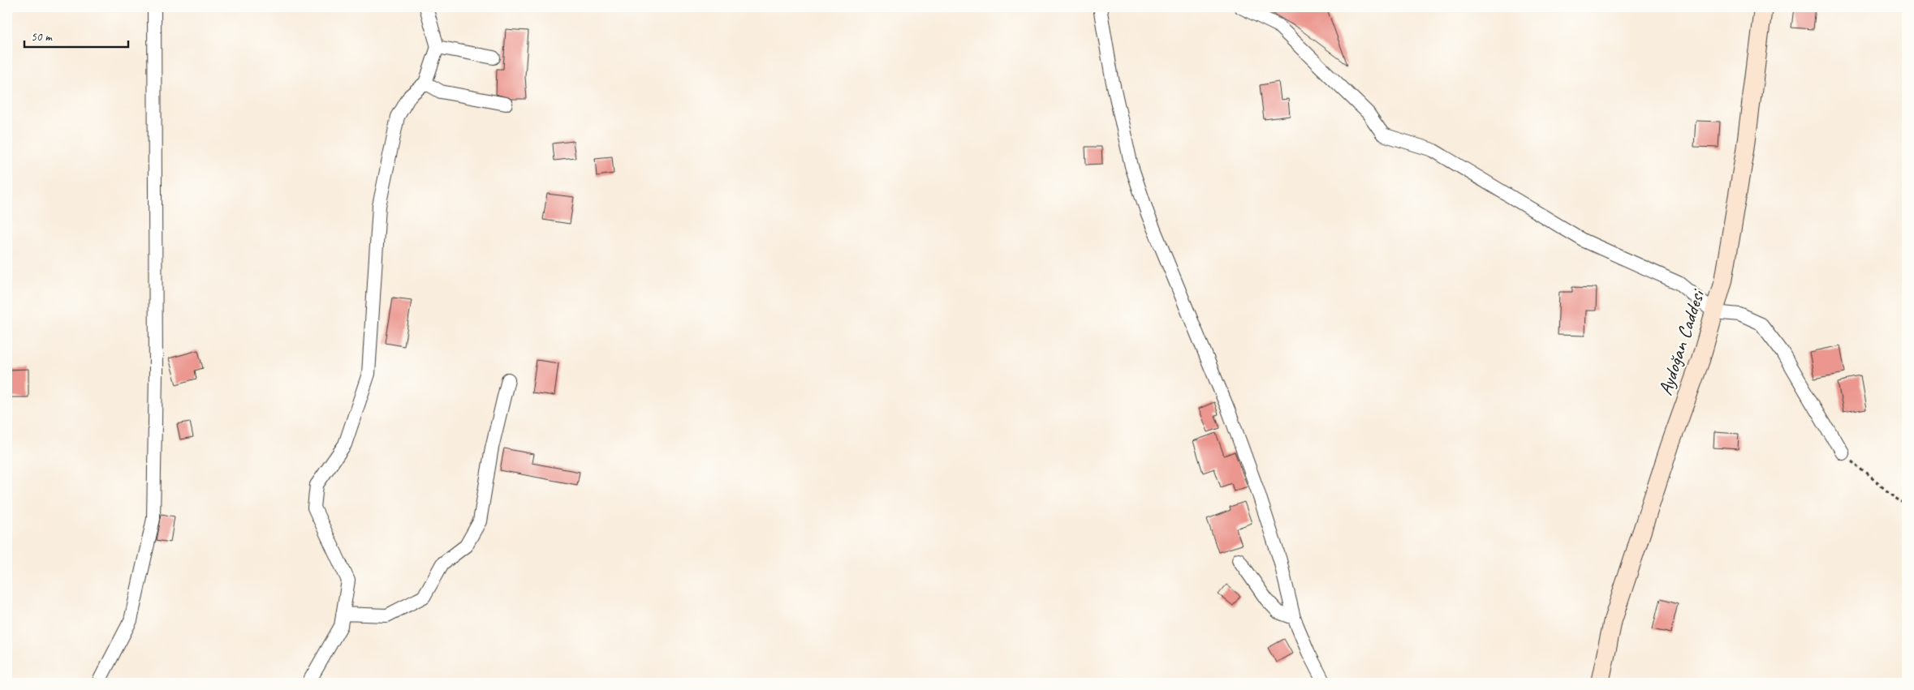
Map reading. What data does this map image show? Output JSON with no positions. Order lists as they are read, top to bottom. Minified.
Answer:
{"streets":{"street":["Aydoğan Caddesi"]},"scale_bar":"50 m"}
